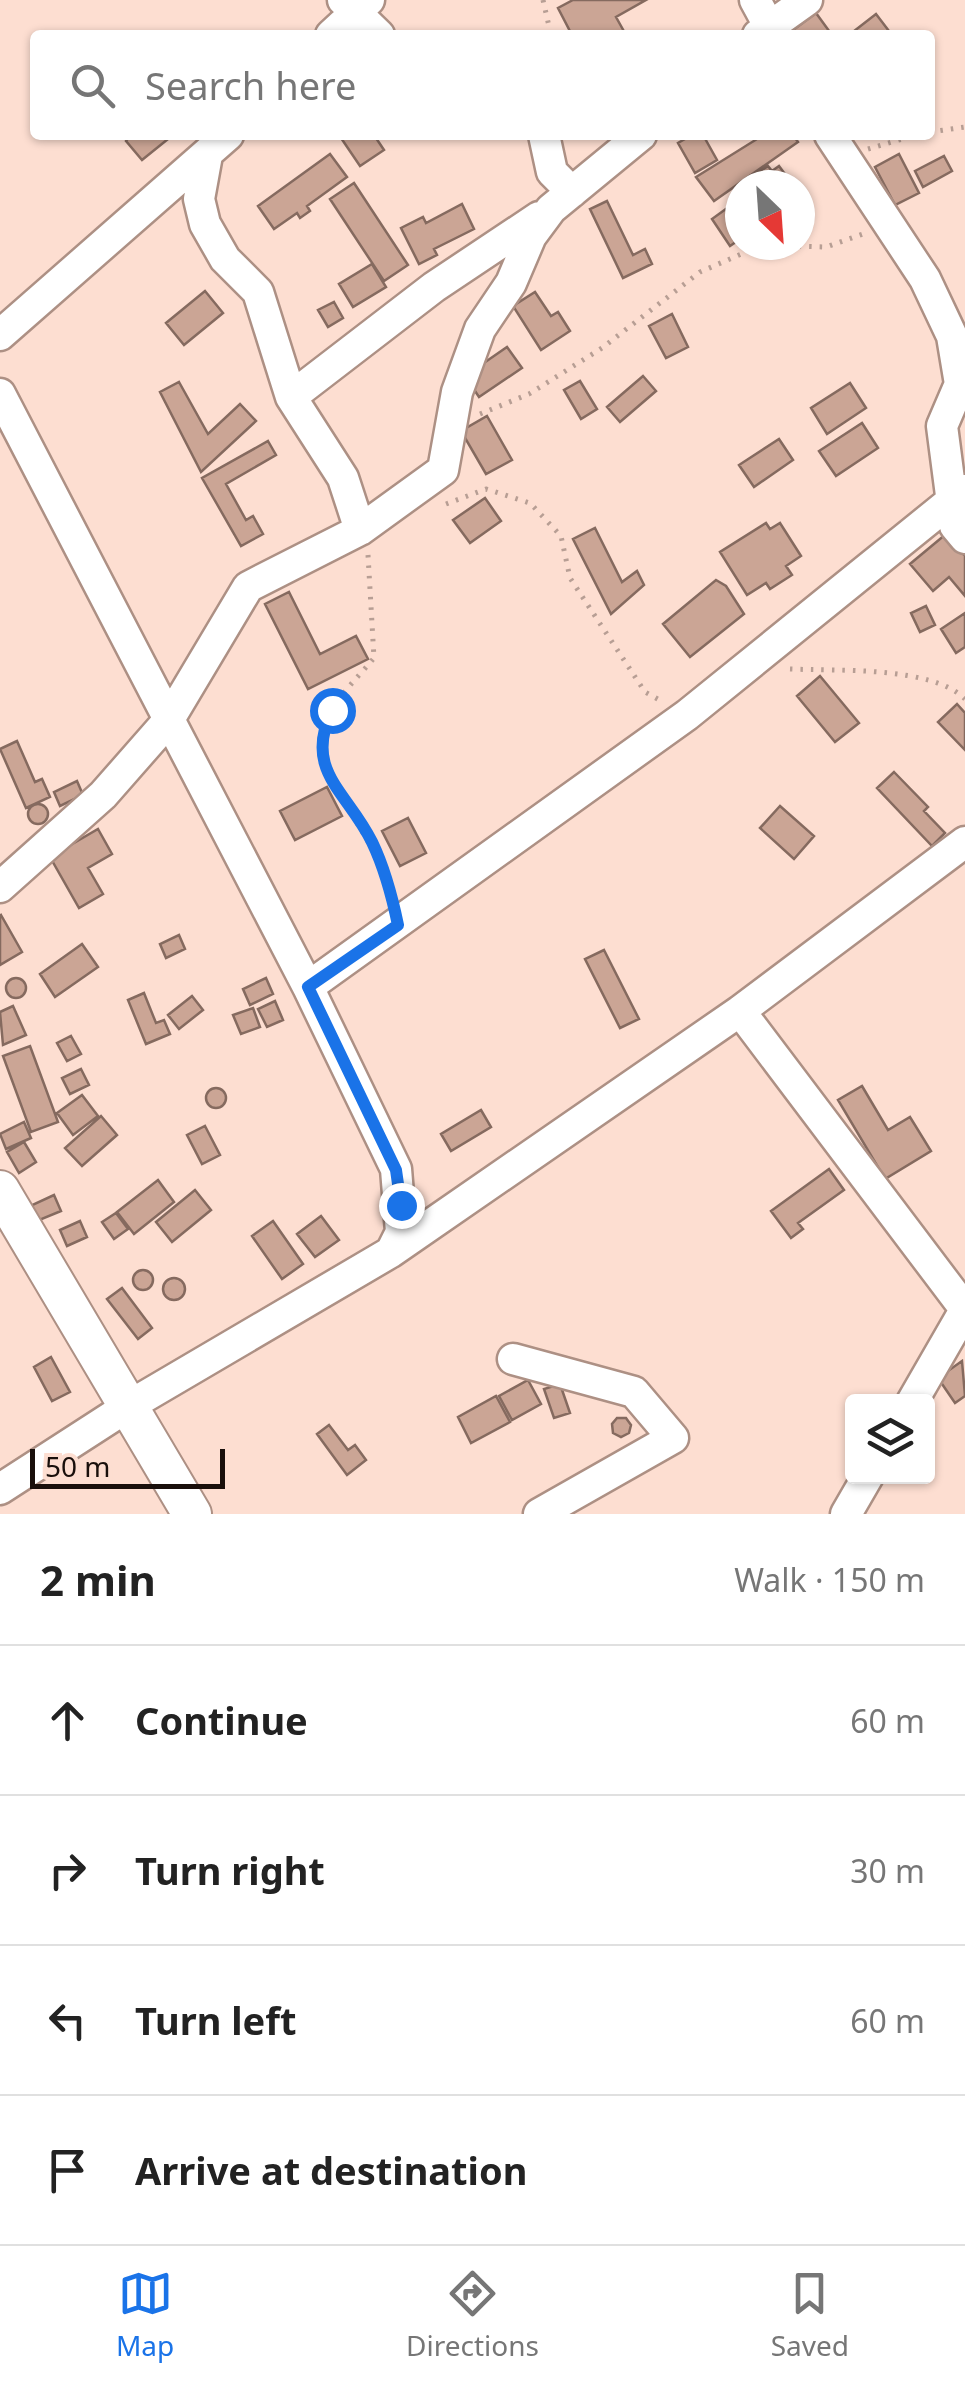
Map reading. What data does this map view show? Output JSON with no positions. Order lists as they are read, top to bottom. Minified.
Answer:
{"scale_bar":"50 m","north":"bottom right","page":{"search":"Search here","scale":"50 m","heading":["2 min","Walk · 150 m"],"list":[["Continue","60 m"],["Turn right","30 m"],["Turn left","60 m"],"Arrive at destination"],"nav":["Map","Directions","Saved"]}}
